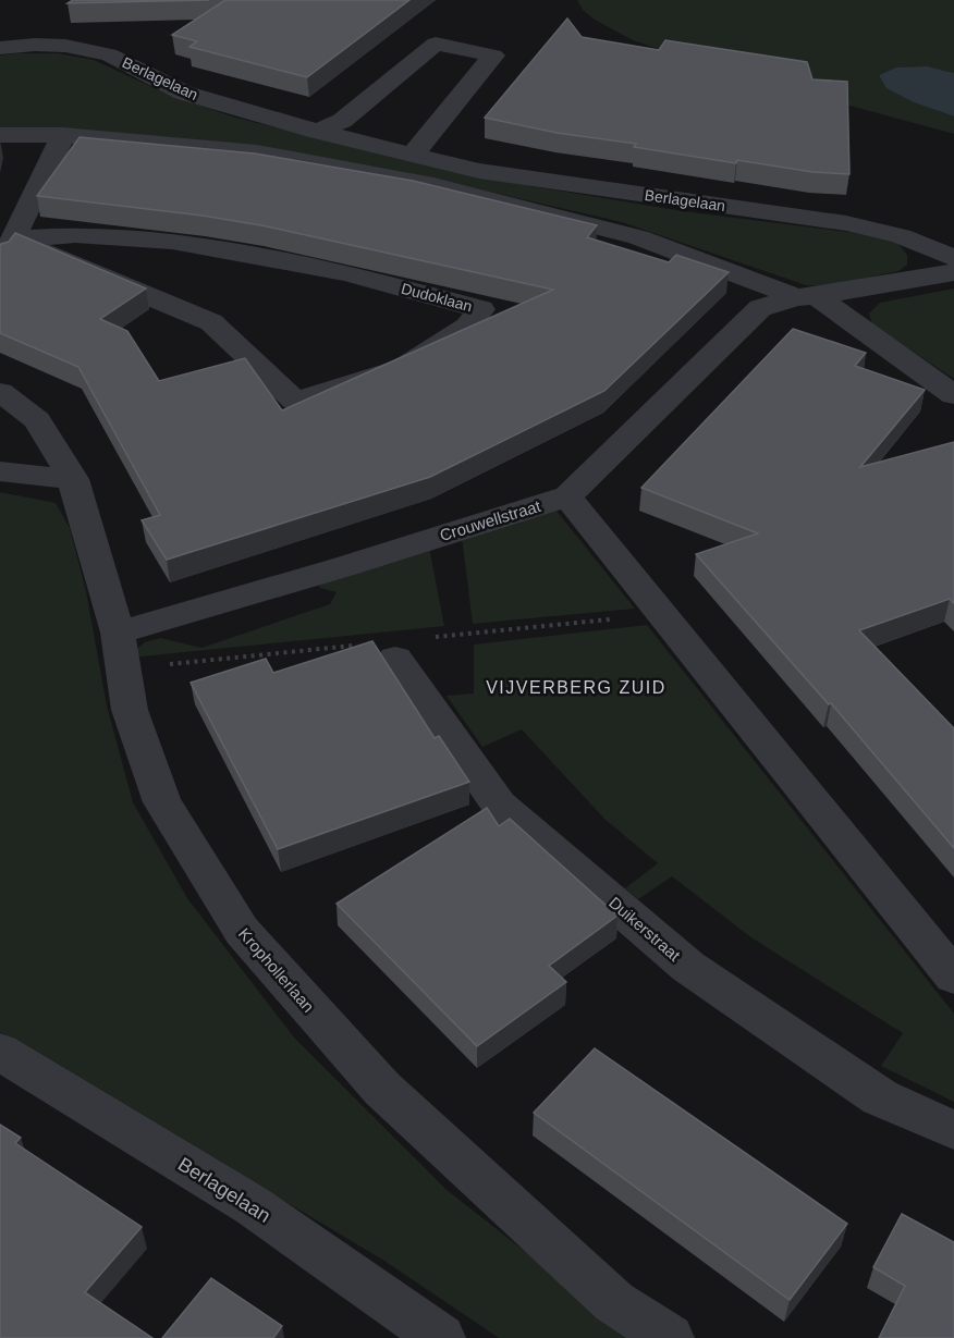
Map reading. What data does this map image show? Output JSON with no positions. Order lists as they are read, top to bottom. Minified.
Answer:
{"streets":{"street":["Berlagelaan","Dudoklaan","Crouwellstraat","Duikerstraat","Krophollerlaan"]},"crossings":[["Crouwellstraat","Krophollerlaan"]],"districts":["VIJVERBERG ZUID"]}
